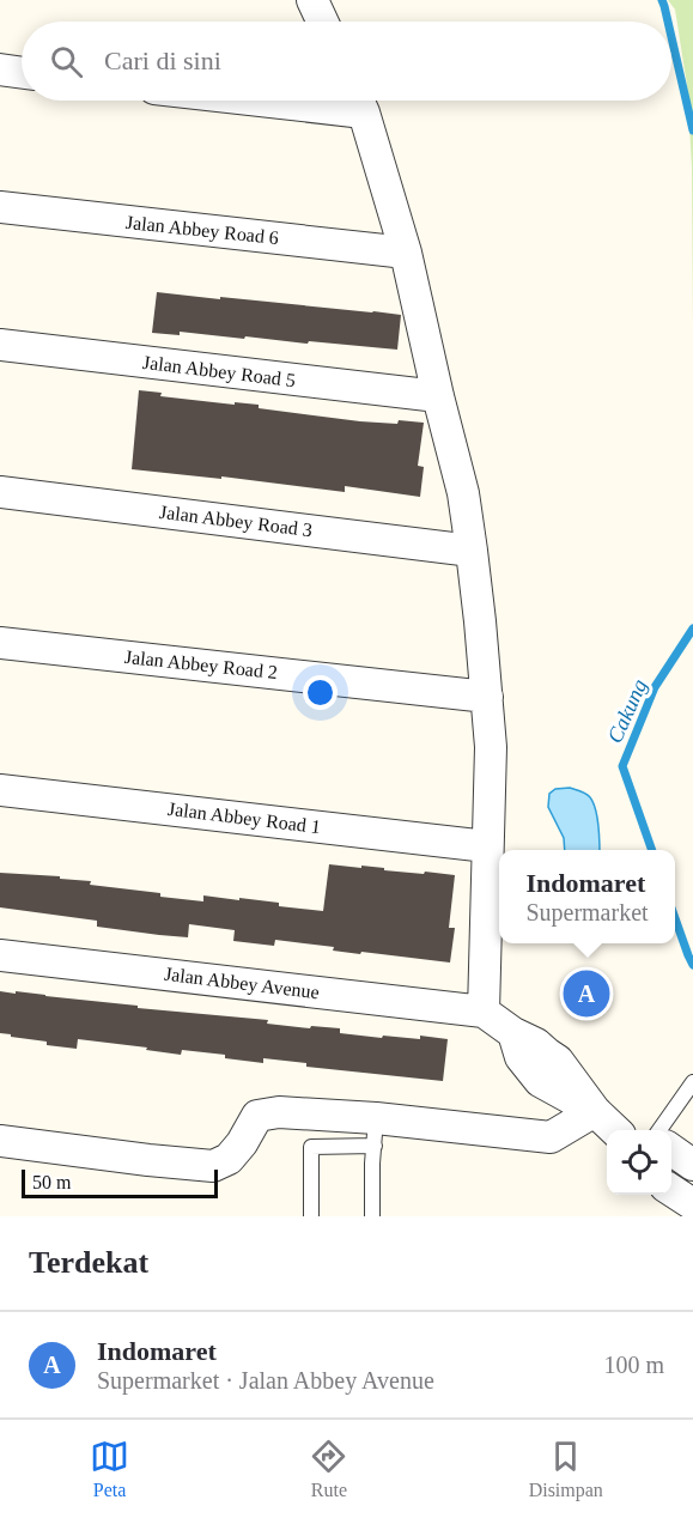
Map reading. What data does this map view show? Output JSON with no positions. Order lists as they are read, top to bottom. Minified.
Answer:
{"streets":{"street":["Jalan Abbey Road 6","Jalan Abbey Road 5","Jalan Abbey Road 3","Jalan Abbey Road 2","Jalan Abbey Road 1","Jalan Abbey Avenue"]},"water":["Cakung"],"scale_bar":"50 m","page":{"search":"Cari di sini","popup":["Indomaret","Supermarket"],"pins":"A","scale":"50 m","heading":"Terdekat","list":[{"mark":"A","name":"Indomaret","note":"Supermarket · Jalan Abbey Avenue","value":"100 m"}],"nav":["Peta","Rute","Disimpan"]}}
